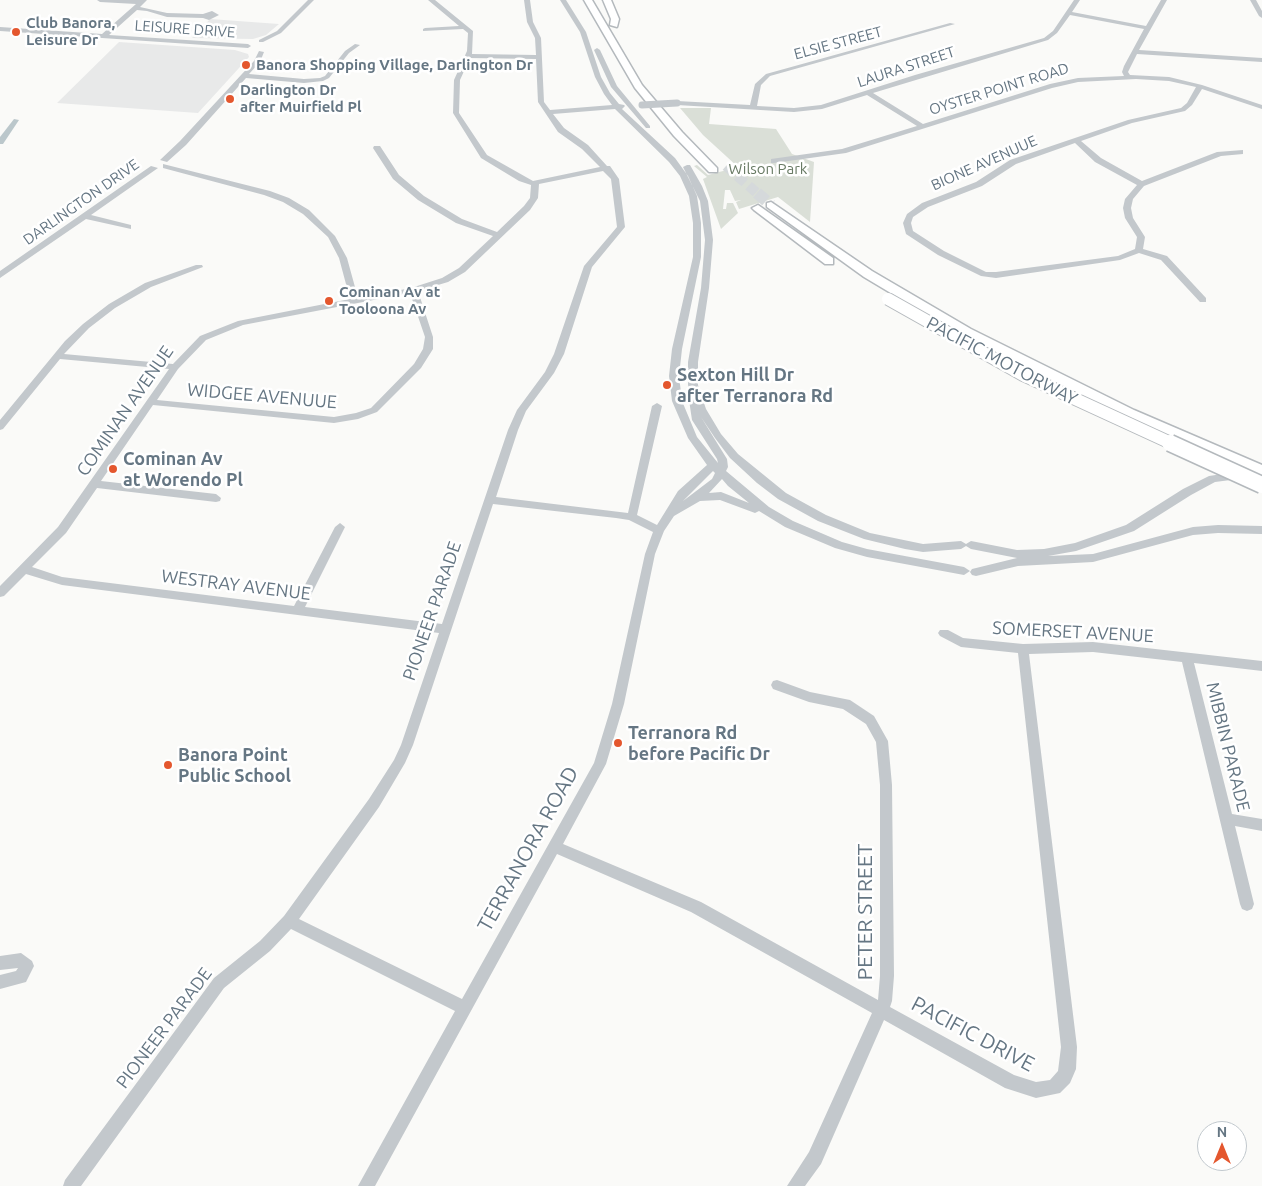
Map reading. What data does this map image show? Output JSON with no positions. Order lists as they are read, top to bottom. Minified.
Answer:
{"streets":{"highway":["PACIFIC MOTORWAY"],"street":["LEISURE DRIVE","ELSIE STREET","LAURA STREET","OYSTER POINT ROAD","BIONE AVENUUE","DARLINGTON DRIVE","WIDGEE AVENUUE","COMINAN AVENUE","WESTRAY AVENUE","PIONEER PARADE","SOMERSET AVENUE","MIBBIN PARADE","TERRANORA ROAD","PETER STREET","PACIFIC DRIVE"]},"crossings":[["ELSIE STREET","LAURA STREET"],["LAURA STREET","PIONEER PARADE"],["OYSTER POINT ROAD","BIONE AVENUUE"],["WIDGEE AVENUUE","COMINAN AVENUE"],["COMINAN AVENUE","WESTRAY AVENUE"],["WESTRAY AVENUE","PIONEER PARADE"],["SOMERSET AVENUE","MIBBIN PARADE"],["SOMERSET AVENUE","PACIFIC DRIVE"],["TERRANORA ROAD","PACIFIC DRIVE"],["PETER STREET","PACIFIC DRIVE"]],"parks":["Wilson Park"],"places":["Club Banora, Leisure Dr","Banora Shopping Village, Darlington Dr","Darlington Dr after Muirfield Pl","Cominan Av at Tooloona Av","Sexton Hill Dr after Terranora Rd","Cominan Av at Worendo Pl","Terranora Rd before Pacific Dr","Banora Point Public School"],"north":"top"}
